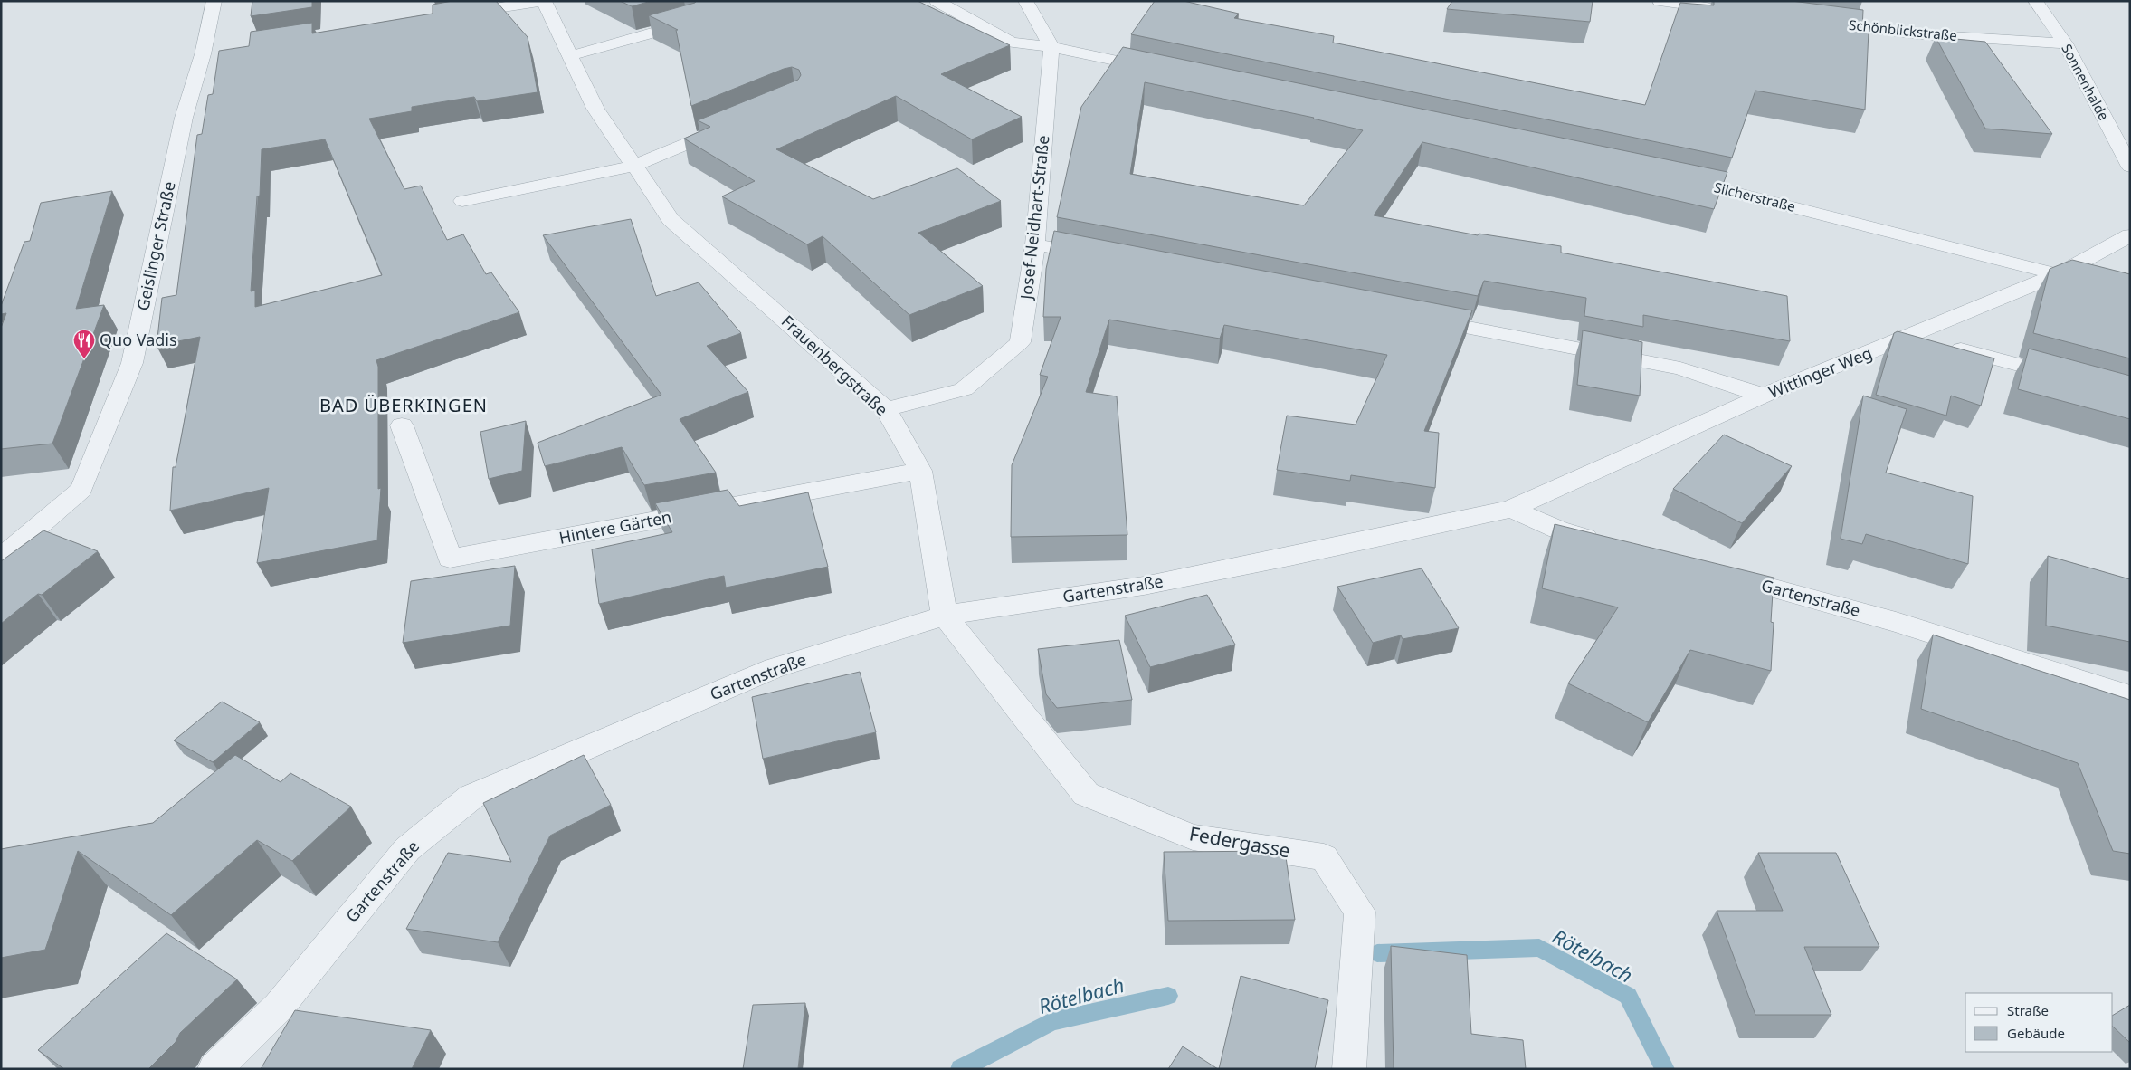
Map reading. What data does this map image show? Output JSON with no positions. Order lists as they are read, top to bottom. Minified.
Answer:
{"streets":{"street":["Schönblickstraße","Sonnenhalde","Silcherstraße","Josef-Neidhart-Straße","Geislinger Straße","Frauenbergstraße","Wittinger Weg","Hintere Gärten","Gartenstraße","Federgasse"]},"crossings":[["Schönblickstraße","Sonnenhalde"],["Silcherstraße","Wittinger Weg"],["Josef-Neidhart-Straße","Frauenbergstraße"],["Frauenbergstraße","Hintere Gärten"],["Frauenbergstraße","Gartenstraße"],["Frauenbergstraße","Federgasse"],["Wittinger Weg","Gartenstraße"],["Gartenstraße","Federgasse"]],"districts":["BAD ÜBERKINGEN"],"water":["Rötelbach"],"places":{"restaurant":["Quo Vadis"]},"legend":["Straße","Gebäude"]}
